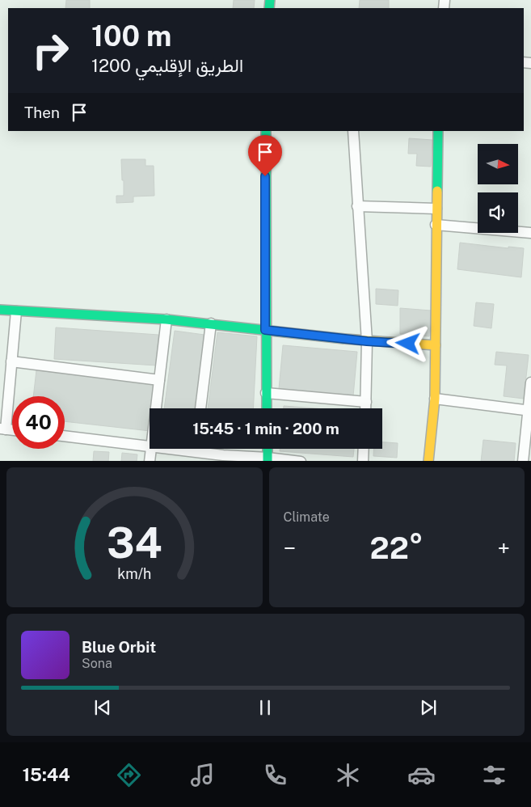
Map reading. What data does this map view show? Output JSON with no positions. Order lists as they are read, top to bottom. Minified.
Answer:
{"north":"right","page":{"turn":["100 m","الطريق الإقليمي 1200"],"then":"Then","limit":"40","trip":"15:45 · 1 min · 200 m","tile":"Climate","heat":["−","22°","+"],"song":["Blue Orbit","Sona"],"tabs":"15:44","gauge":["34","km/h"]}}
